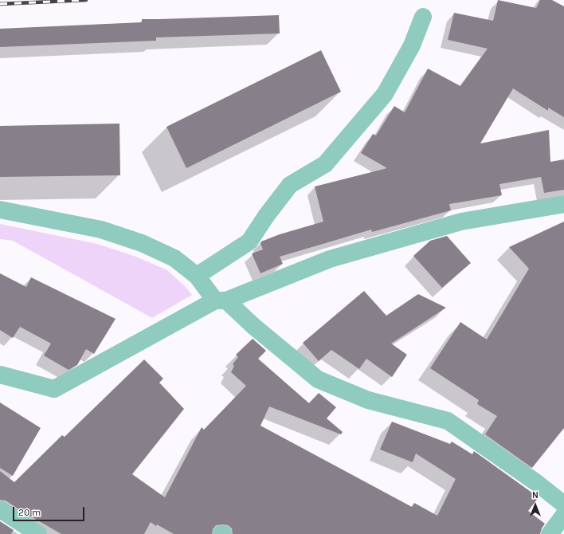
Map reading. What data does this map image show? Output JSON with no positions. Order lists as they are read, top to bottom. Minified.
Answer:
{"scale_bar":"20 m","north":"top"}
